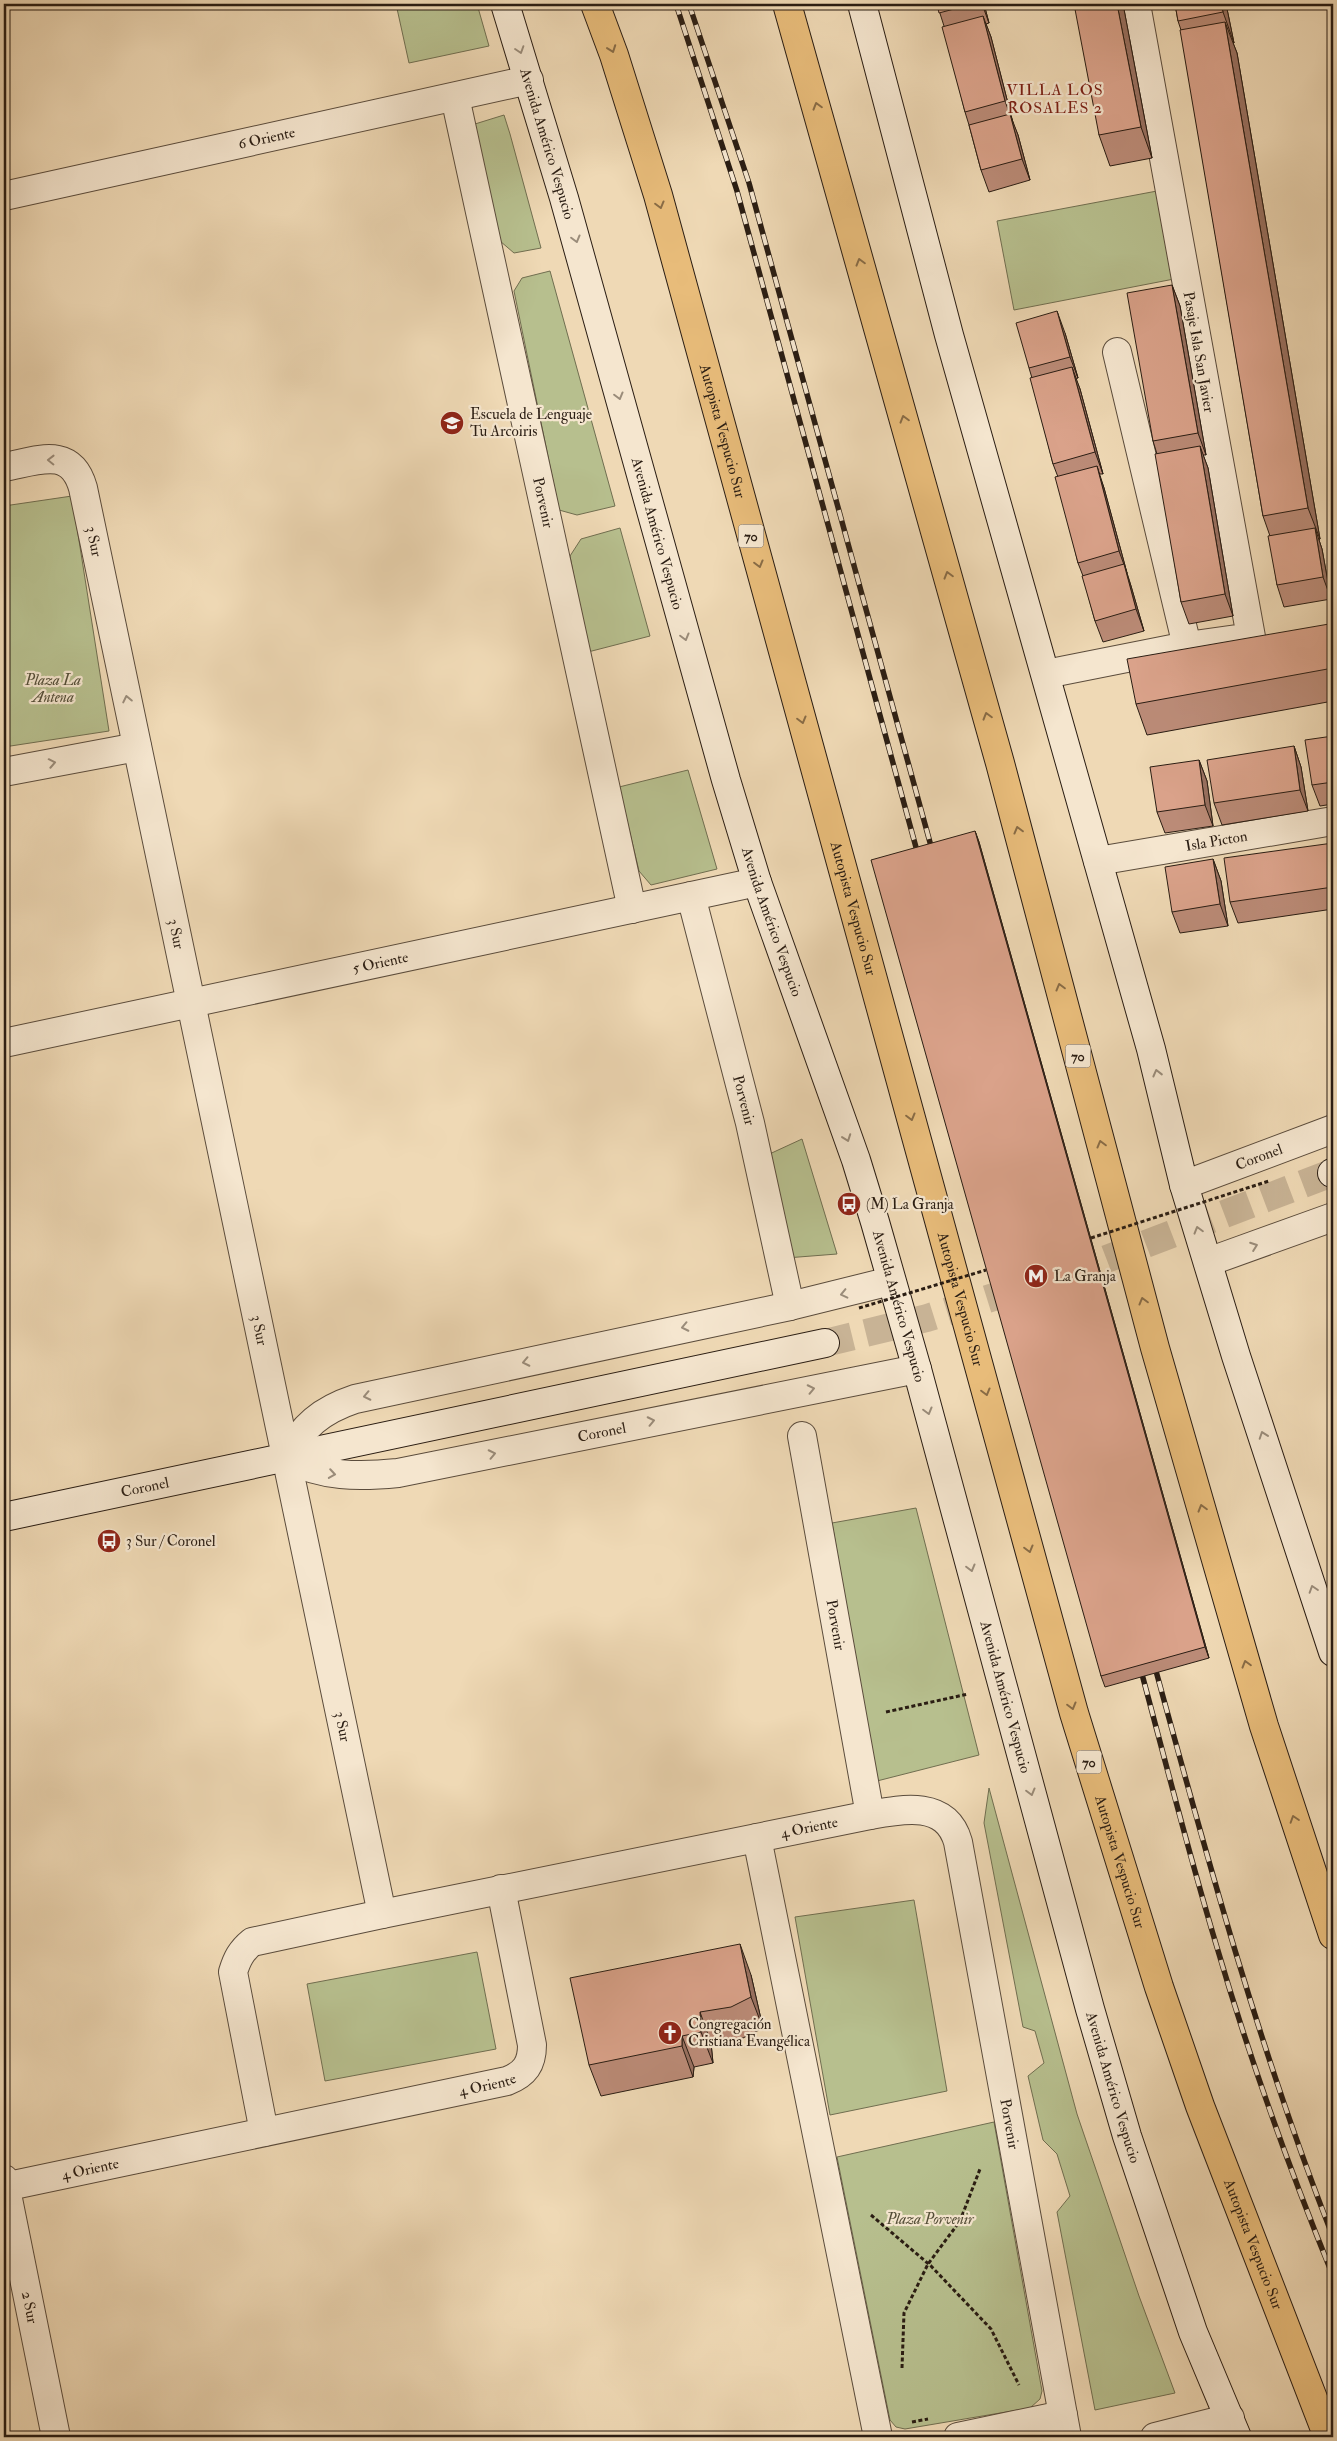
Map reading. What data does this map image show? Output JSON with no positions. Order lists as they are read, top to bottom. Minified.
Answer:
{"streets":{"highway":["Autopista Vespucio Sur","70"],"street":["6 Oriente","Avenida Américo Vespucio","Pasaje Isla San Javier","Porvenir","3 Sur","Isla Picton","5 Oriente","Coronel","4 Oriente","2 Sur"]},"crossings":[["6 Oriente","Avenida Américo Vespucio"],["6 Oriente","Porvenir"],["Avenida Américo Vespucio","5 Oriente"],["Avenida Américo Vespucio","Coronel"],["Porvenir","5 Oriente"],["Porvenir","4 Oriente"],["3 Sur","5 Oriente"],["3 Sur","Coronel"],["3 Sur","4 Oriente"],["4 Oriente","2 Sur"]],"one_way":["Avenida Américo Vespucio"],"districts":["VILLA LOS ROSALES 2"],"parks":["Plaza La Antena","Plaza Porvenir"],"places":{"school or university":["Escuela de Lenguaje Tu Arcoiris"],"bus stop":["(M) La Granja","3 Sur / Coronel"],"metro station":["La Granja"],"church":["Congregación Cristiana Evangélica"]}}
